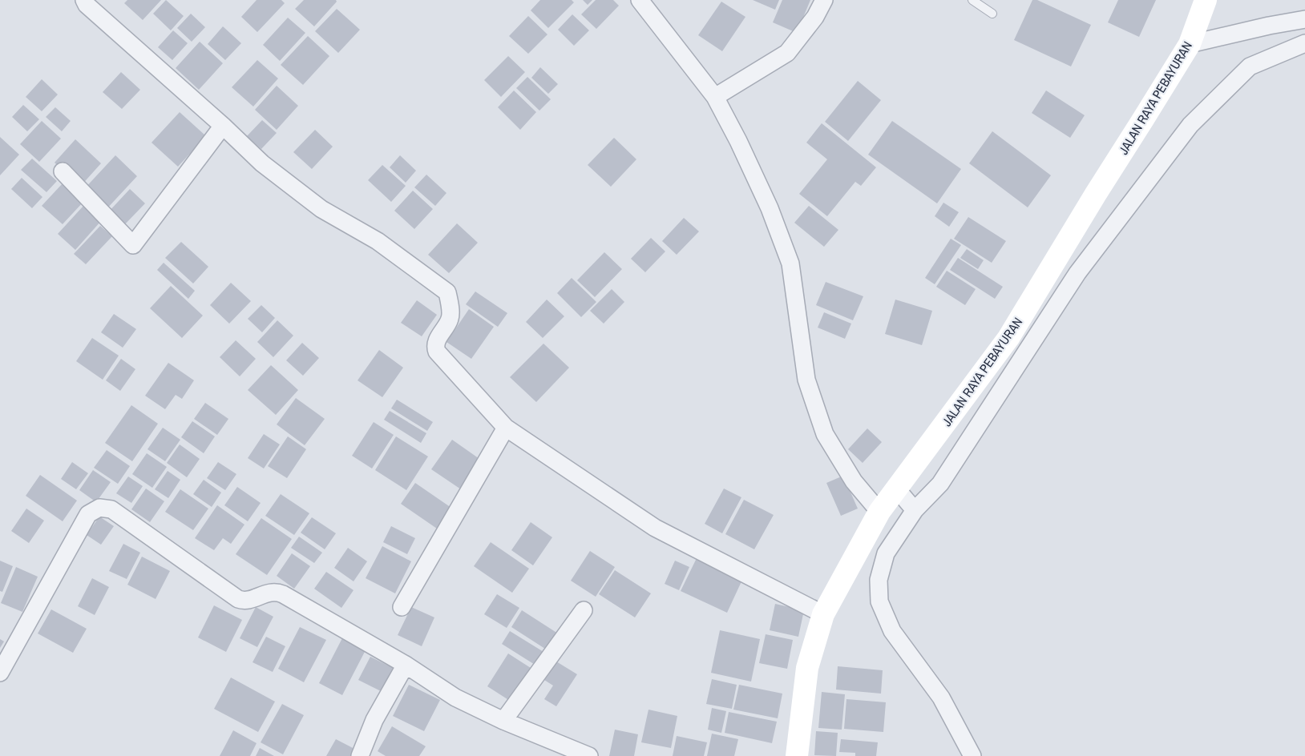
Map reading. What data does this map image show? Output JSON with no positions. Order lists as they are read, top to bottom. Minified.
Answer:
{"streets":{"main road":["JALAN RAYA PEBAYURAN"]}}
